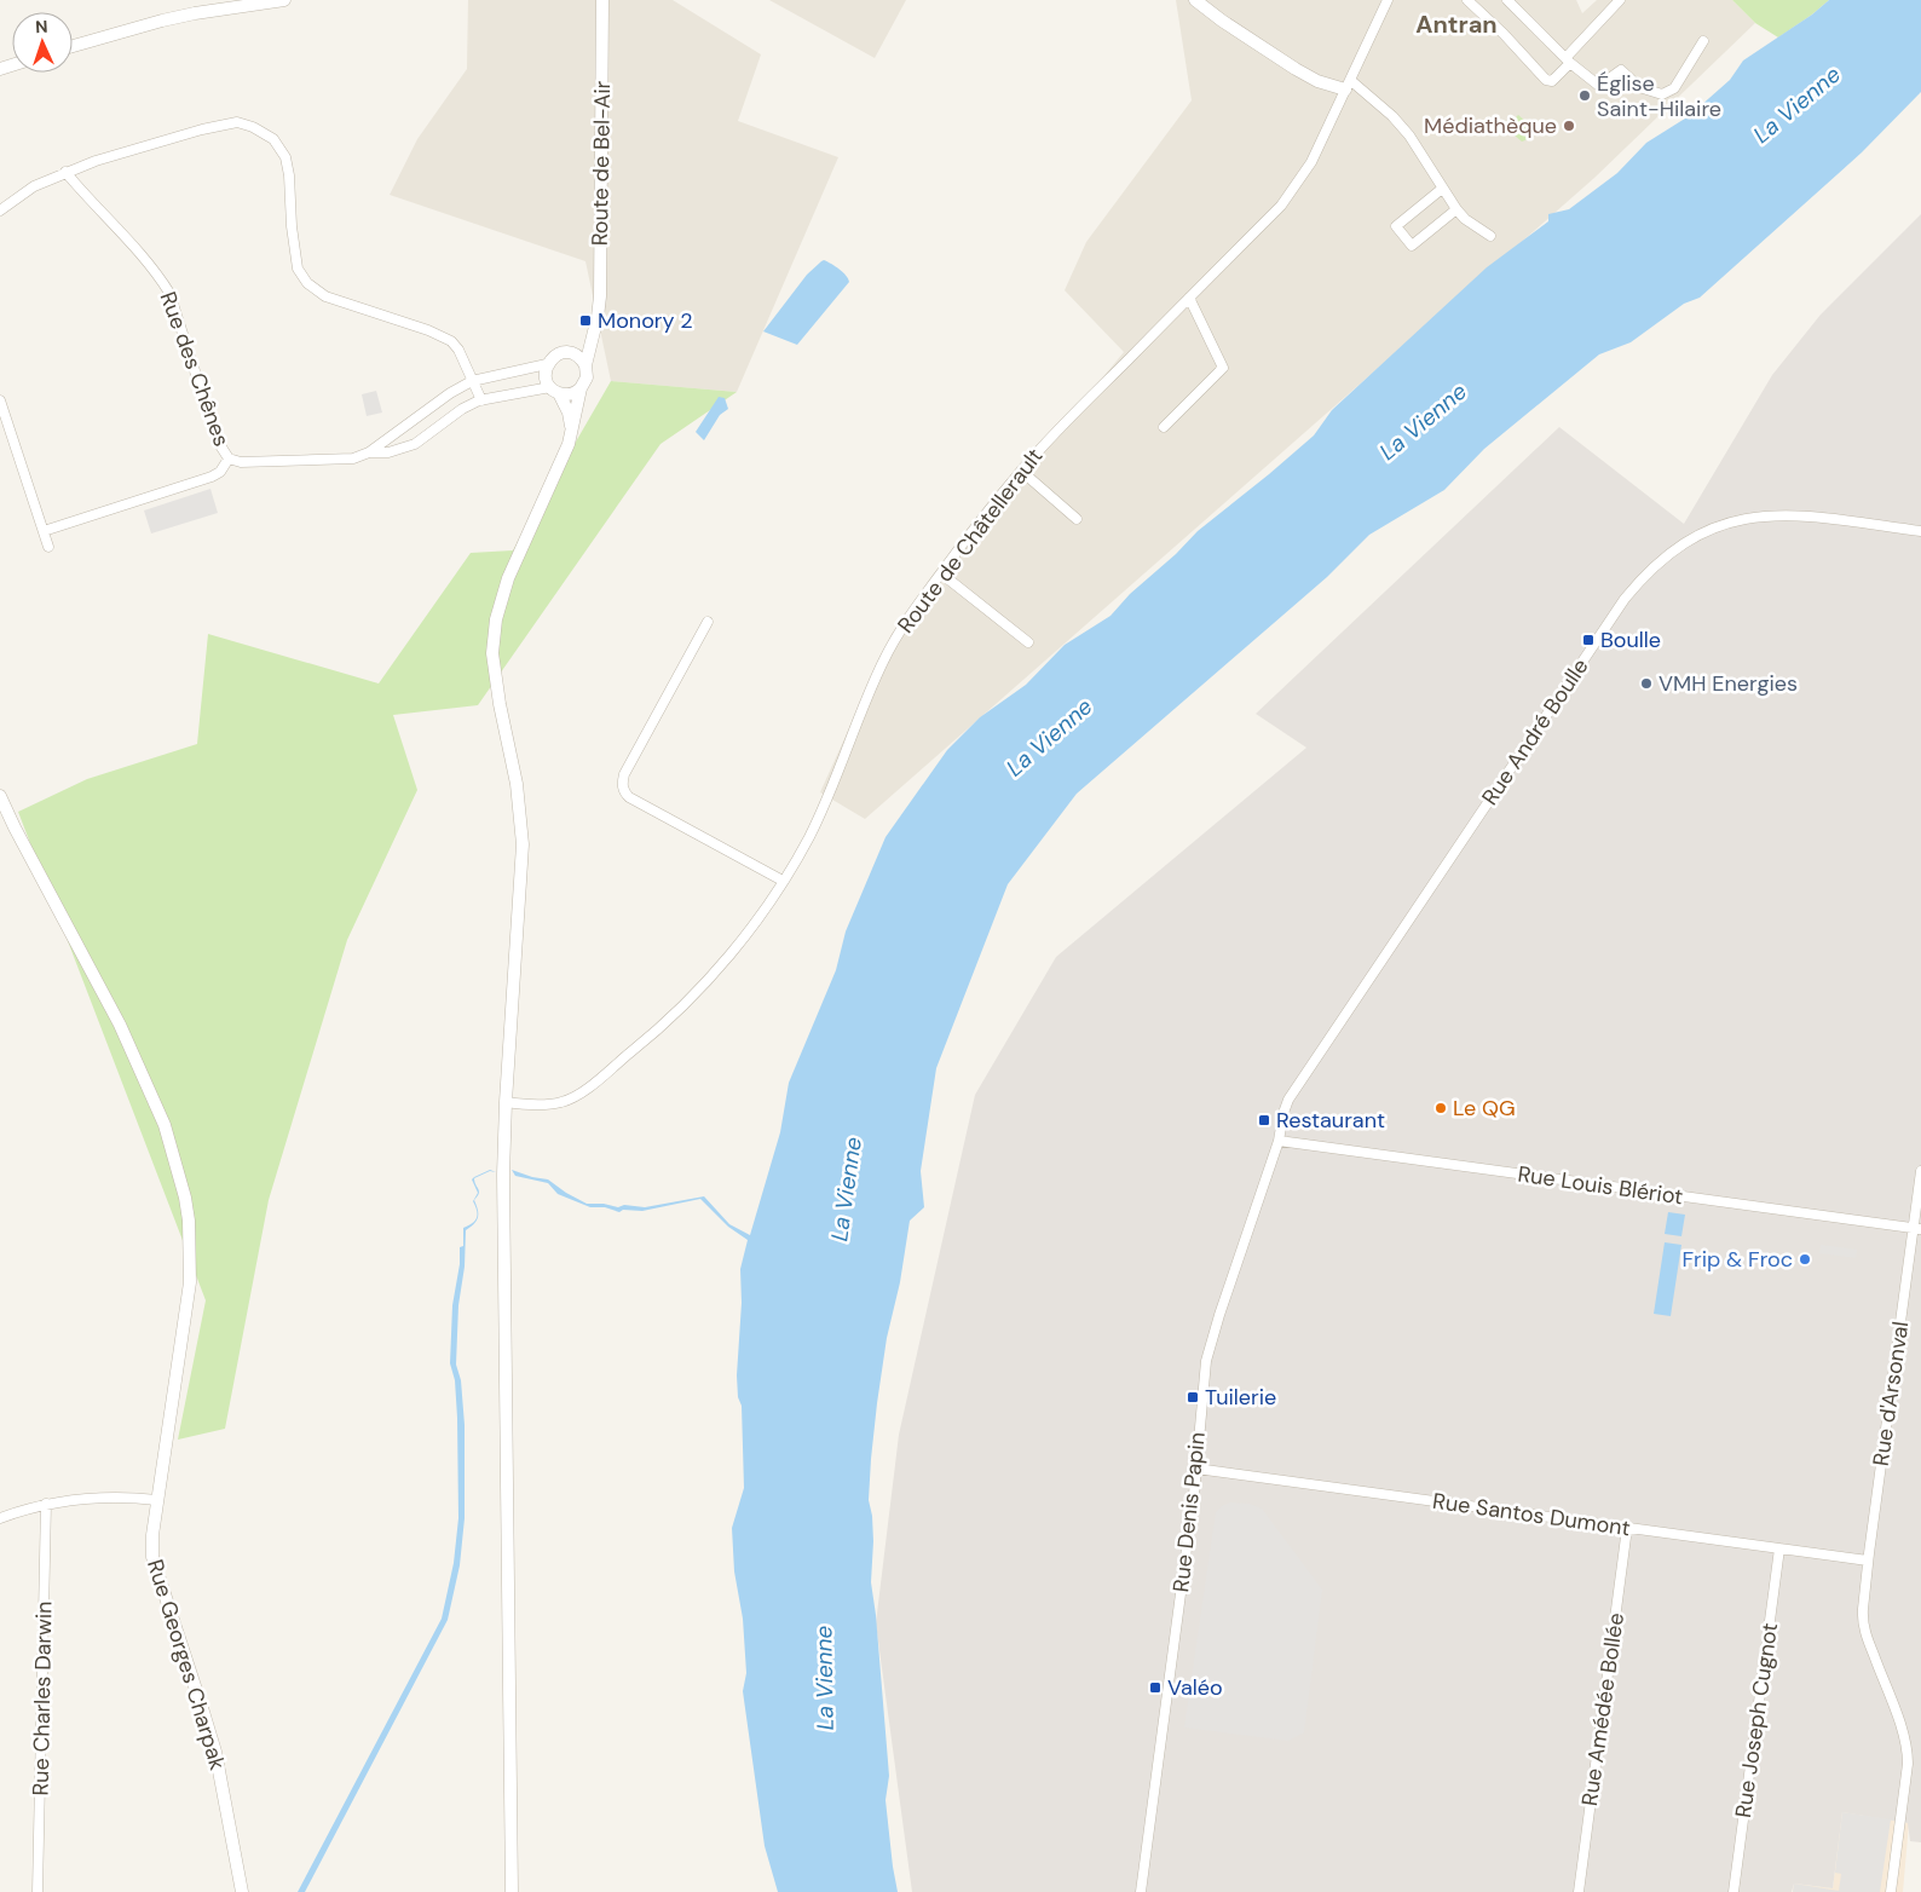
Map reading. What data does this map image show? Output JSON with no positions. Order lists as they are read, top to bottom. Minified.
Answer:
{"streets":{"street":["Route de Bel-Air","Rue des Chênes","Route de Châtellerault","Rue André Boulle","Rue Louis Blériot","Rue d'Arsonval","Rue Denis Papin","Rue Santos Dumont","Rue Georges Charpak","Rue Charles Darwin","Rue Amédée Bollée","Rue Joseph Cugnot"]},"crossings":[["Route de Bel-Air","Rue des Chênes"],["Rue André Boulle","Rue Louis Blériot"],["Rue André Boulle","Rue Denis Papin"],["Rue Louis Blériot","Rue d'Arsonval"],["Rue Louis Blériot","Rue Denis Papin"],["Rue d'Arsonval","Rue Santos Dumont"],["Rue Denis Papin","Rue Santos Dumont"],["Rue Santos Dumont","Rue Amédée Bollée"],["Rue Santos Dumont","Rue Joseph Cugnot"]],"districts":["Antran"],"water":["La Vienne"],"places":{"other":["Église Saint-Hilaire","Médiathèque","VMH Energies","Le QG","Frip & Froc"],"transit":["Monory 2","Boulle","Restaurant","Tuilerie","Valéo"]},"north":"top"}
